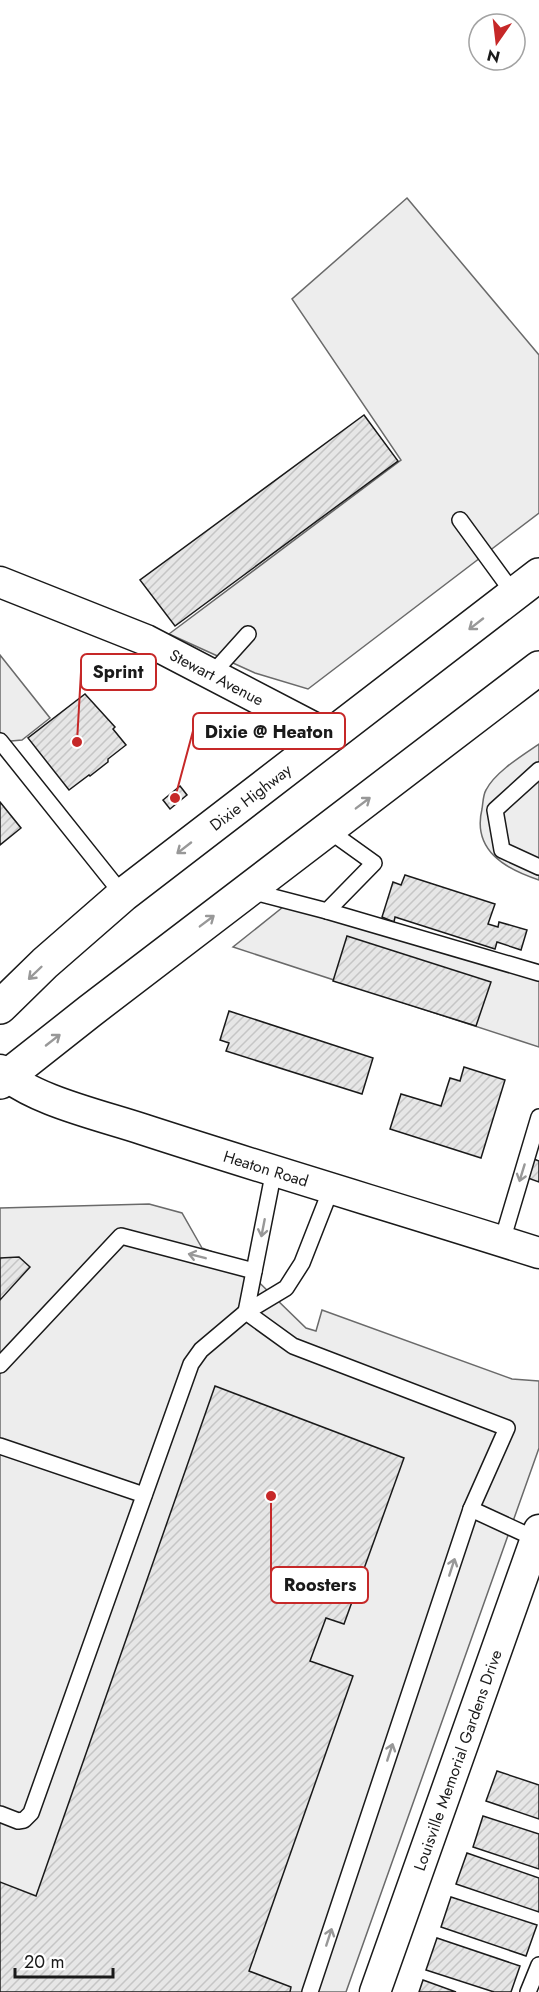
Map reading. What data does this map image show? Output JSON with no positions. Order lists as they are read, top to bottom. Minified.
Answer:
{"streets":{"main road":["Dixie Highway"],"street":["Stewart Avenue","Heaton Road","Louisville Memorial Gardens Drive"]},"crossings":[["Stewart Avenue","Dixie Highway"]],"places":["Sprint","Dixie @ Heaton","Roosters"],"scale_bar":"20 m","north":"bottom"}
